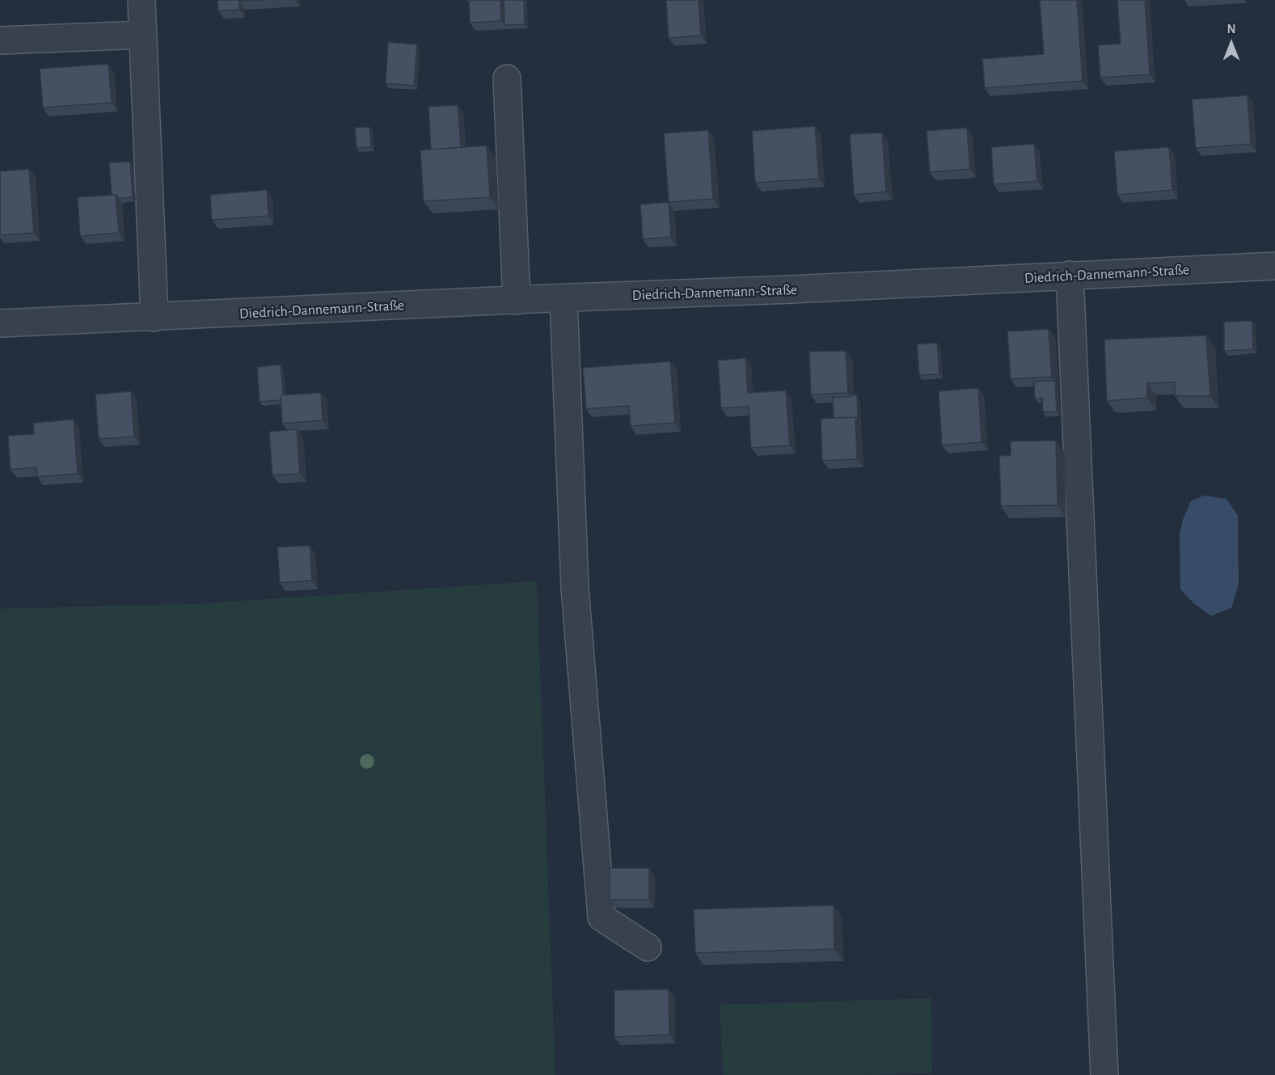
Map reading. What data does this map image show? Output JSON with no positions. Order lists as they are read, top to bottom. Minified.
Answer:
{"streets":{"street":["Diedrich-Dannemann-Straße"]},"north":"top"}
